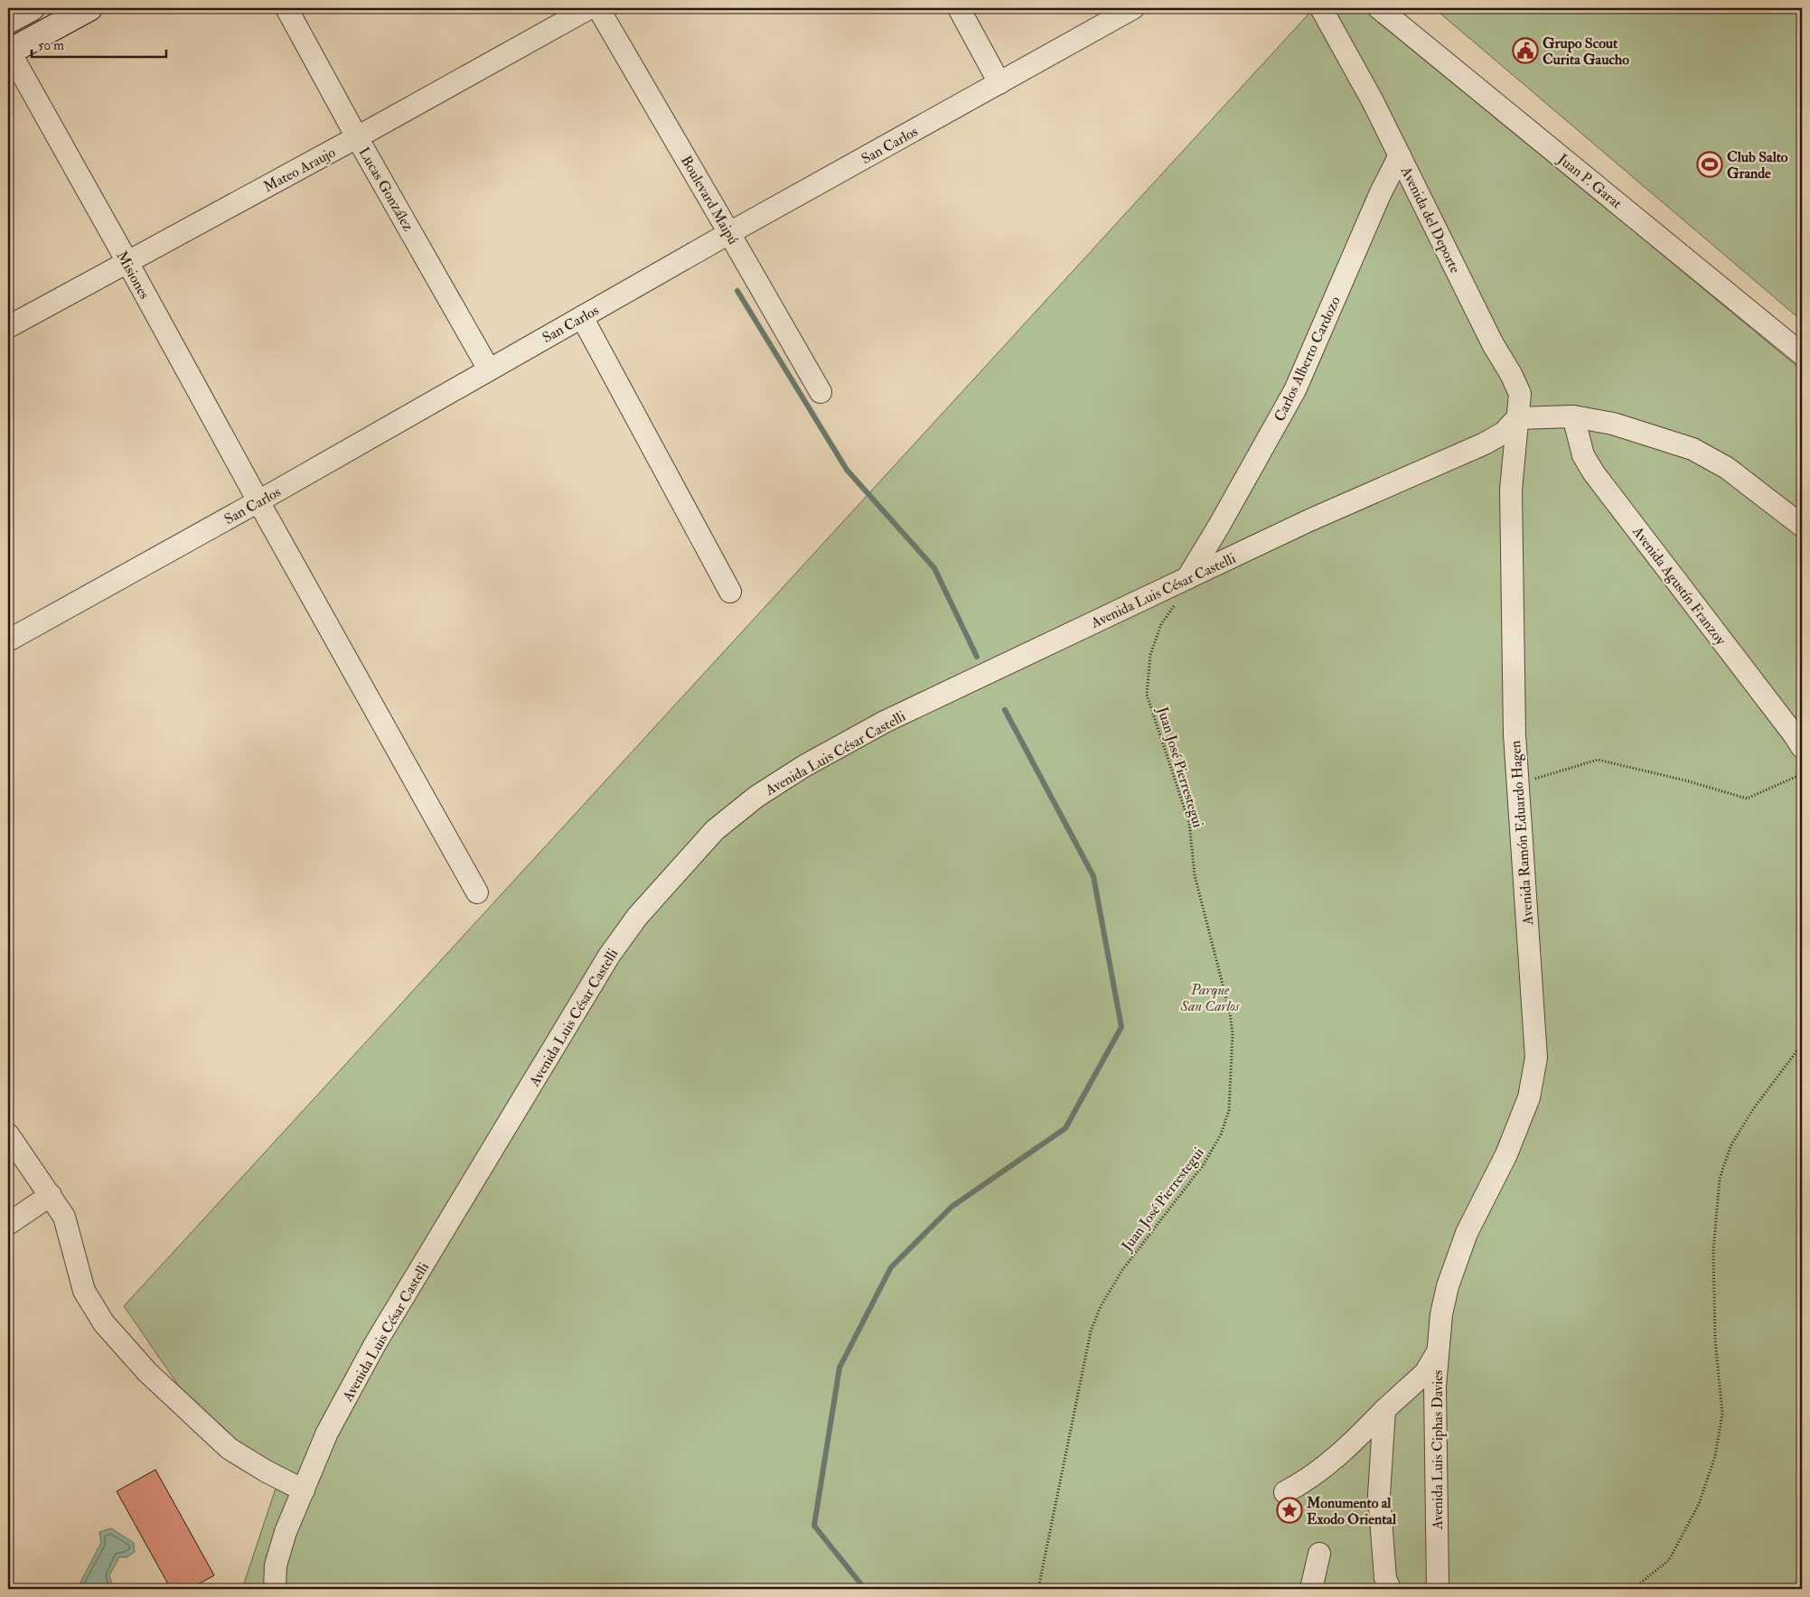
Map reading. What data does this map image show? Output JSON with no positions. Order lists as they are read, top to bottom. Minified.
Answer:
{"streets":{"street":["San Carlos","Mateo Araujo","Juan P. Garat","Lucas González","Boulevard Maipú","Avenida del Deporte","Misiones","Carlos Alberto Cardozo","Avenida Agustín Franzoy","Avenida Luis César Castelli","Avenida Ramón Eduardo Hagen","Avenida Luis Ciphas Davies"],"path":["Juan José Pierrestegui"]},"crossings":[["San Carlos","Lucas González"],["San Carlos","Boulevard Maipú"],["San Carlos","Misiones"],["Mateo Araujo","Lucas González"],["Mateo Araujo","Misiones"],["Avenida del Deporte","Carlos Alberto Cardozo"],["Avenida del Deporte","Avenida Luis César Castelli"],["Avenida del Deporte","Avenida Ramón Eduardo Hagen"],["Carlos Alberto Cardozo","Avenida Luis César Castelli"],["Avenida Luis César Castelli","Avenida Ramón Eduardo Hagen"],["Avenida Ramón Eduardo Hagen","Avenida Luis Ciphas Davies"]],"parks":["Parque San Carlos"],"places":{"public building":["Grupo Scout Curita Gaucho"],"sports":["Club Salto Grande"],"place":["Monumento al Exodo Oriental"]},"scale_bar":"50 m"}
